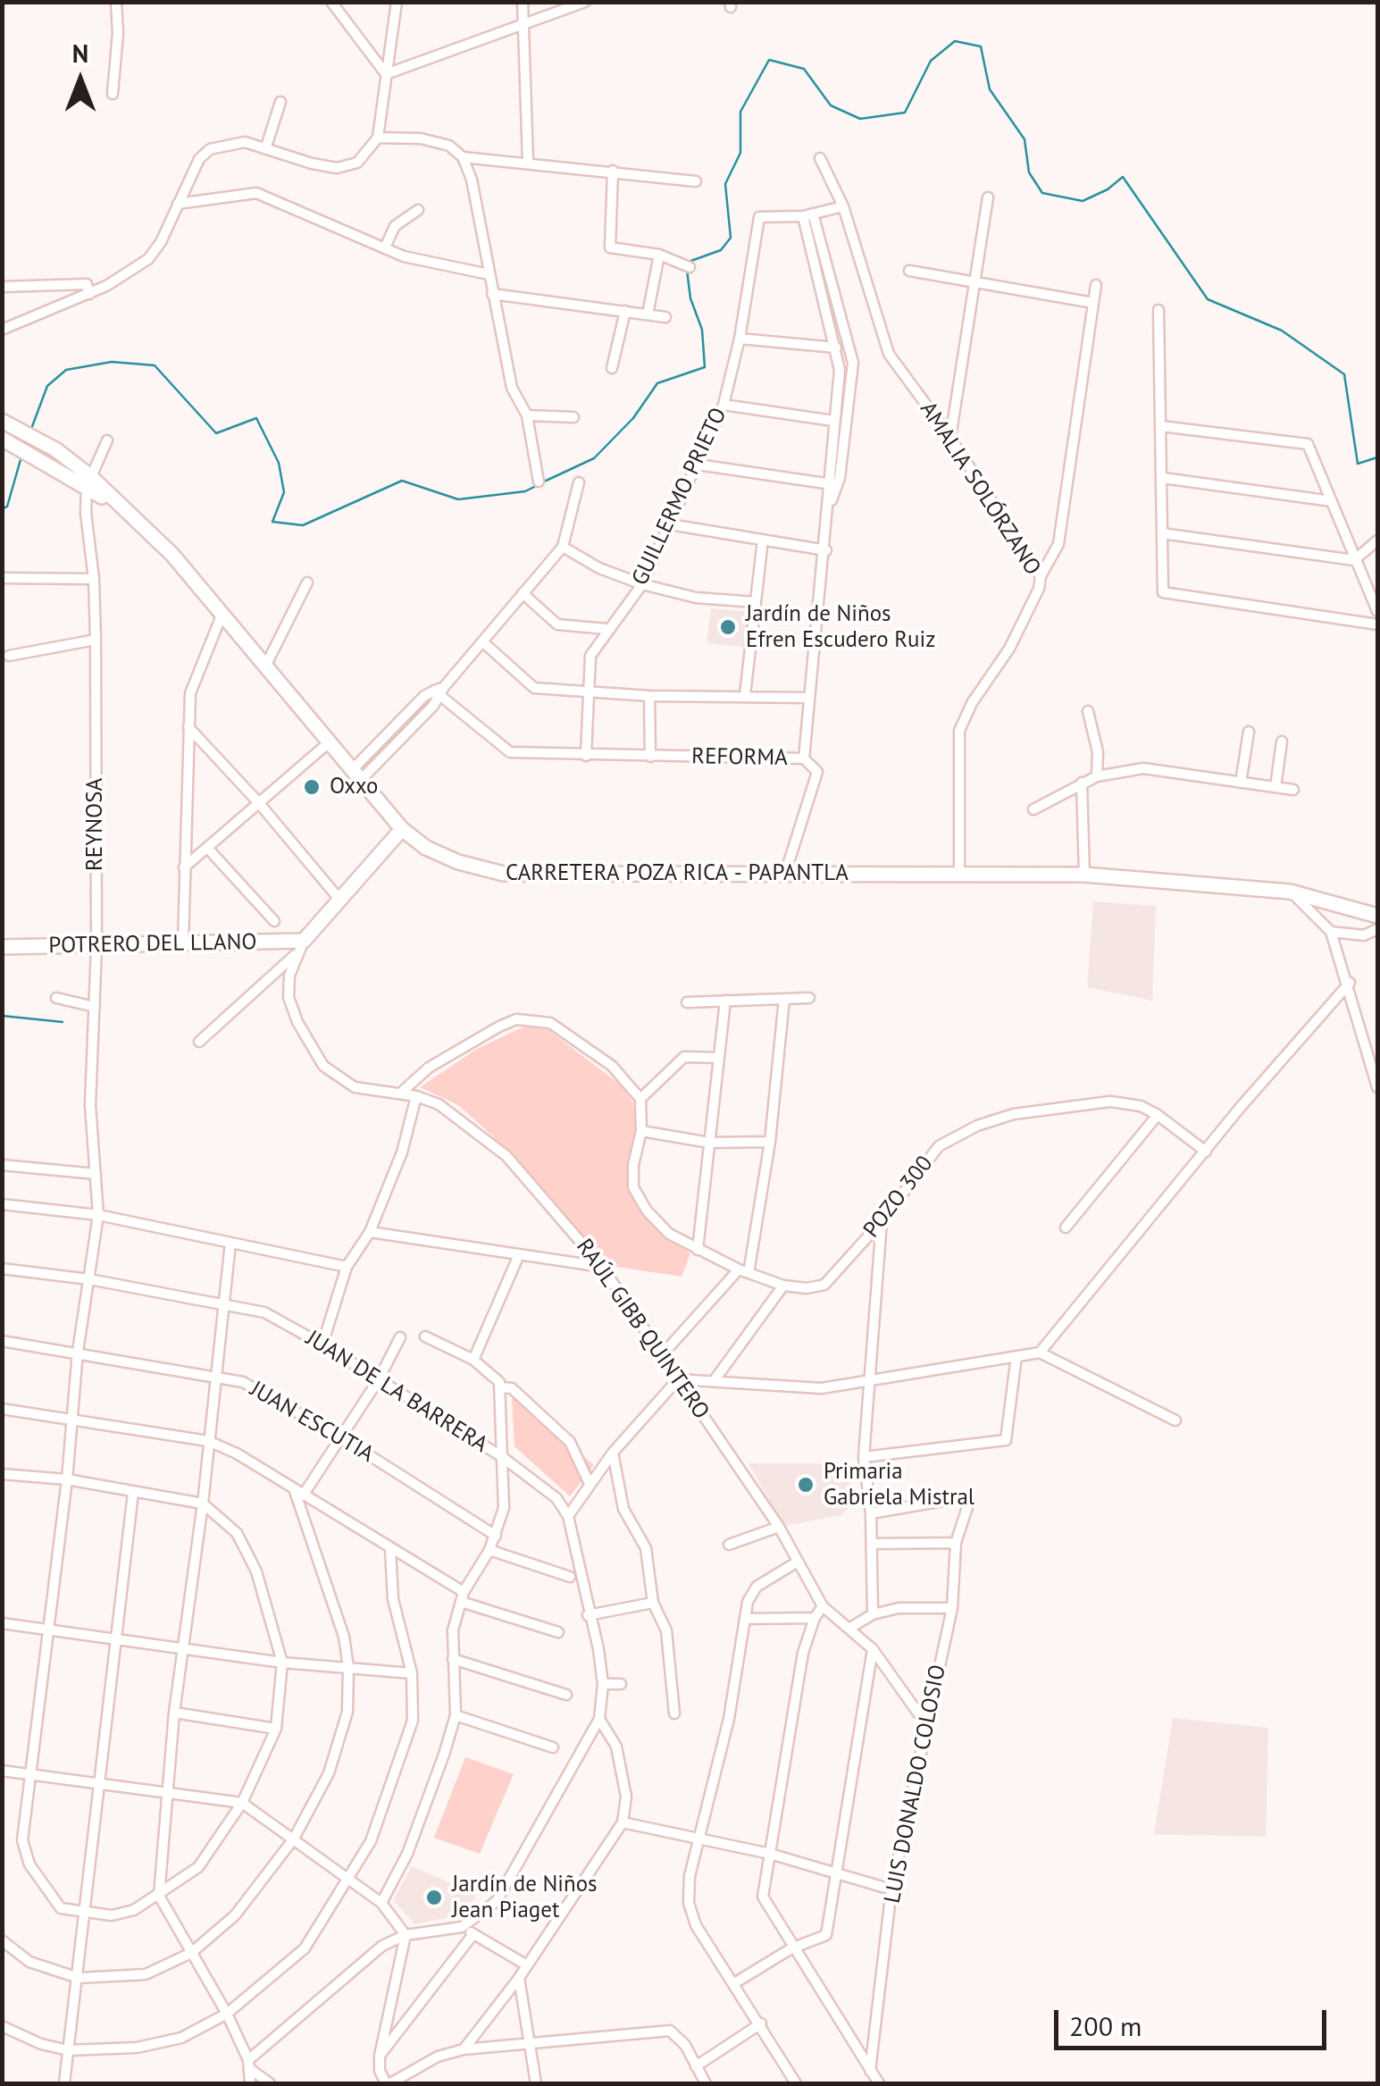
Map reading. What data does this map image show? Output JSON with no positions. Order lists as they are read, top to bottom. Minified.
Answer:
{"streets":{"main road":["CARRETERA POZA RICA - PAPANTLA","POTRERO DEL LLANO"],"street":["AMALIA SOLÓRZANO","GUILLERMO PRIETO","REFORMA","REYNOSA","POZO 300","RAÚL GIBB QUINTERO","JUAN DE LA BARRERA","JUAN ESCUTIA","LUIS DONALDO COLOSIO"]},"crossings":[["AMALIA SOLÓRZANO","CARRETERA POZA RICA - PAPANTLA"],["GUILLERMO PRIETO","REFORMA"],["REYNOSA","CARRETERA POZA RICA - PAPANTLA"],["REYNOSA","POTRERO DEL LLANO"],["REYNOSA","JUAN DE LA BARRERA"],["REYNOSA","JUAN ESCUTIA"]],"places":["Jardín de Niños Efren Escudero Ruiz","Oxxo","Primaria Gabriela Mistral","Jardín de Niños Jean Piaget"],"scale_bar":"200 m","north":"top"}
